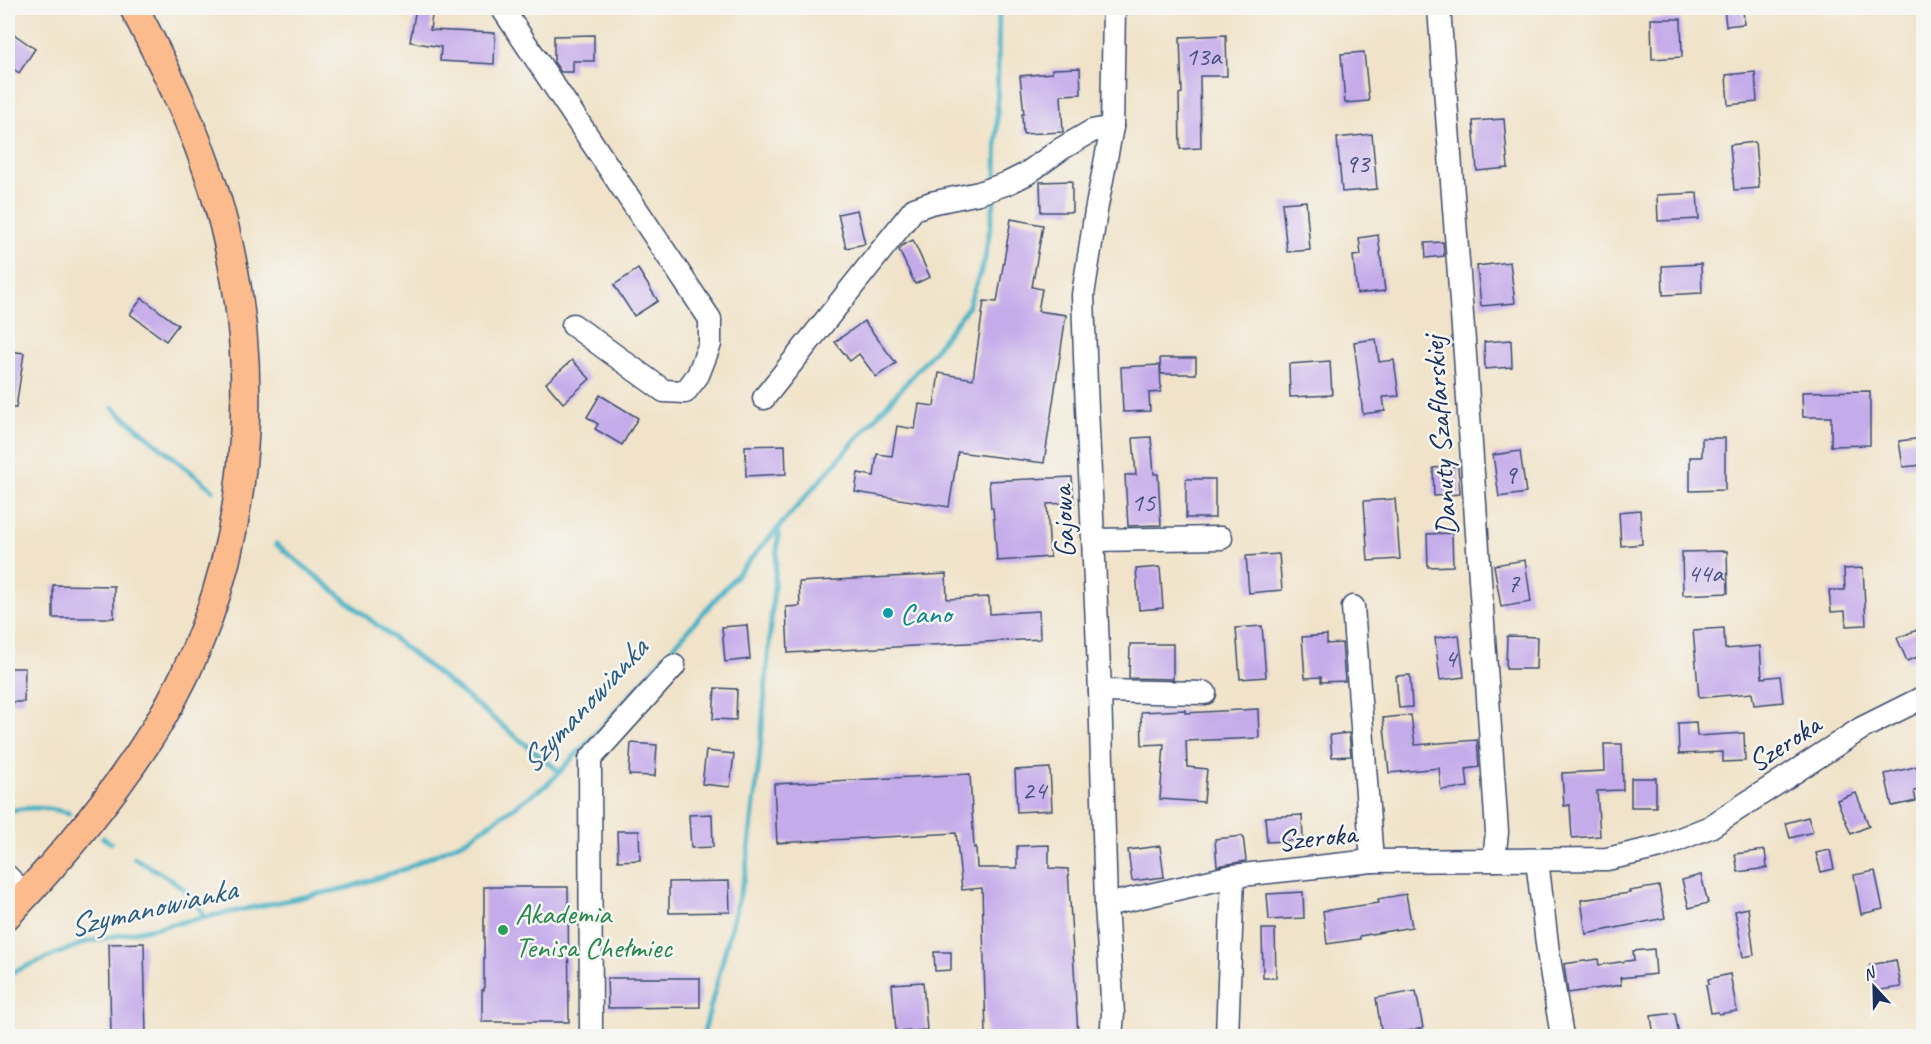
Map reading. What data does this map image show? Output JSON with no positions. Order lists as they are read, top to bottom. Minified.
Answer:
{"streets":{"street":["Danuty Szaflarskiej","Gajowa","Szeroka"]},"crossings":[["Danuty Szaflarskiej","Szeroka"],["Gajowa","Szeroka"]],"water":["Szymanowianka"],"places":["Cano","Akademia Tenisa Chełmiec"],"house_numbers":["13a","93","9","15","44a","7","4","24"],"north":"top"}
